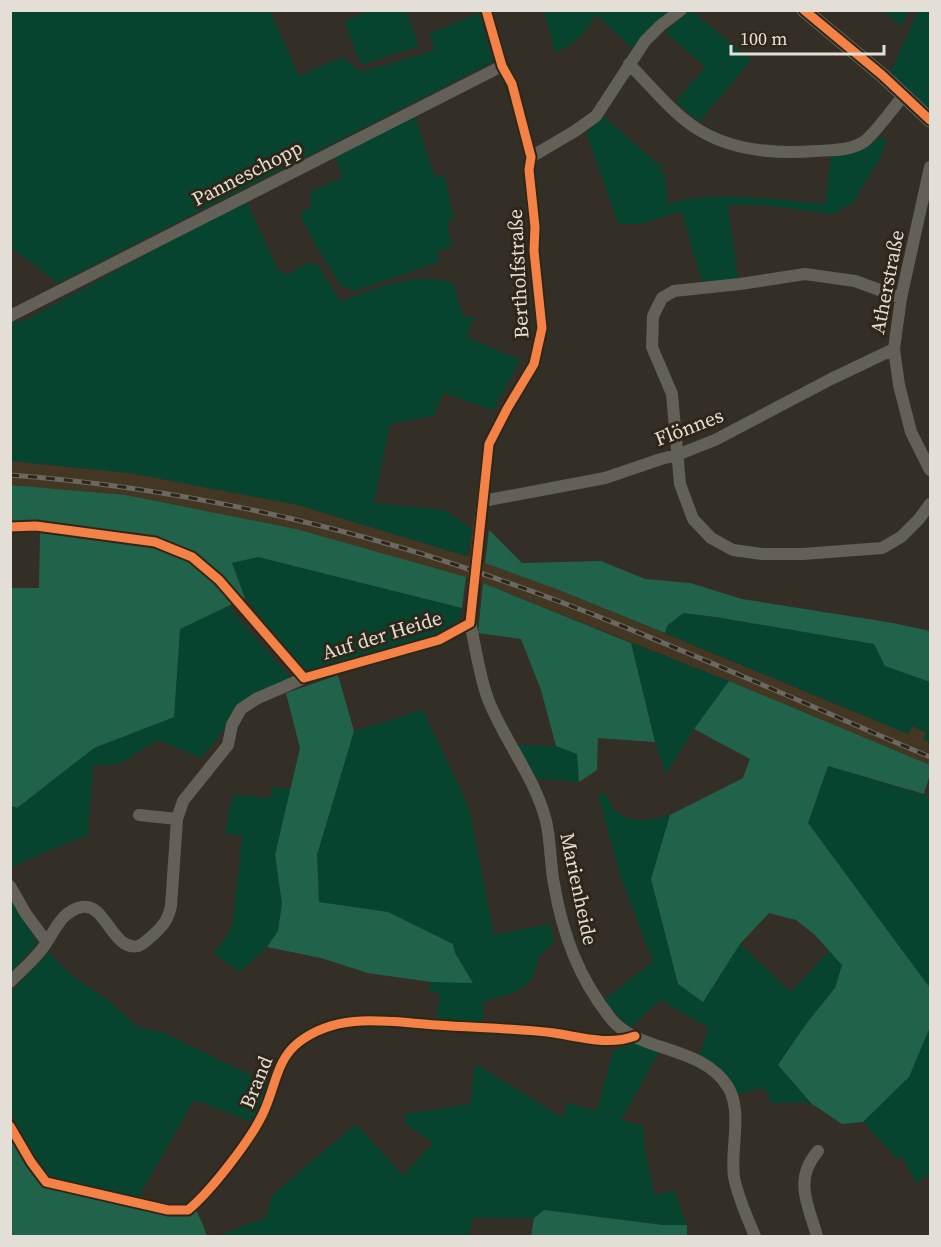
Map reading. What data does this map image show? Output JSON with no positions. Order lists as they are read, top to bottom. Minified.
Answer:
{"streets":{"street":["Panneschopp","Bertholfstraße","Atherstraße","Flönnes","Auf der Heide","Marienheide","Brand"]},"crossings":[["Panneschopp","Bertholfstraße"],["Bertholfstraße","Flönnes"],["Bertholfstraße","Marienheide"],["Atherstraße","Flönnes"],["Auf der Heide","Marienheide"],["Marienheide","Brand"]],"scale_bar":"100 m"}
